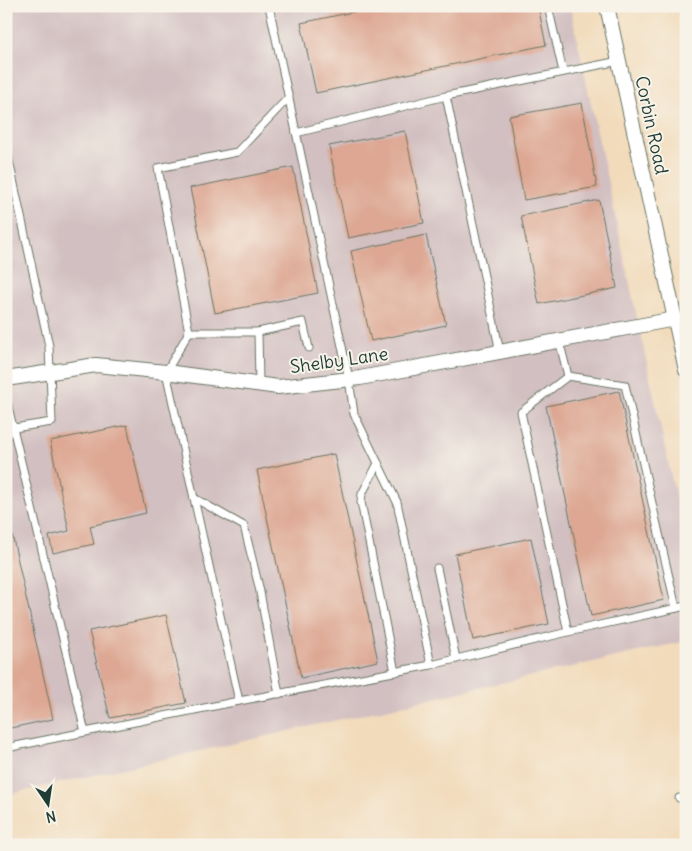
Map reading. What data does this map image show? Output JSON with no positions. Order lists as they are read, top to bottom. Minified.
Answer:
{"streets":{"street":["Corbin Road","Shelby Lane"]},"crossings":[["Corbin Road","Shelby Lane"]],"north":"bottom"}
